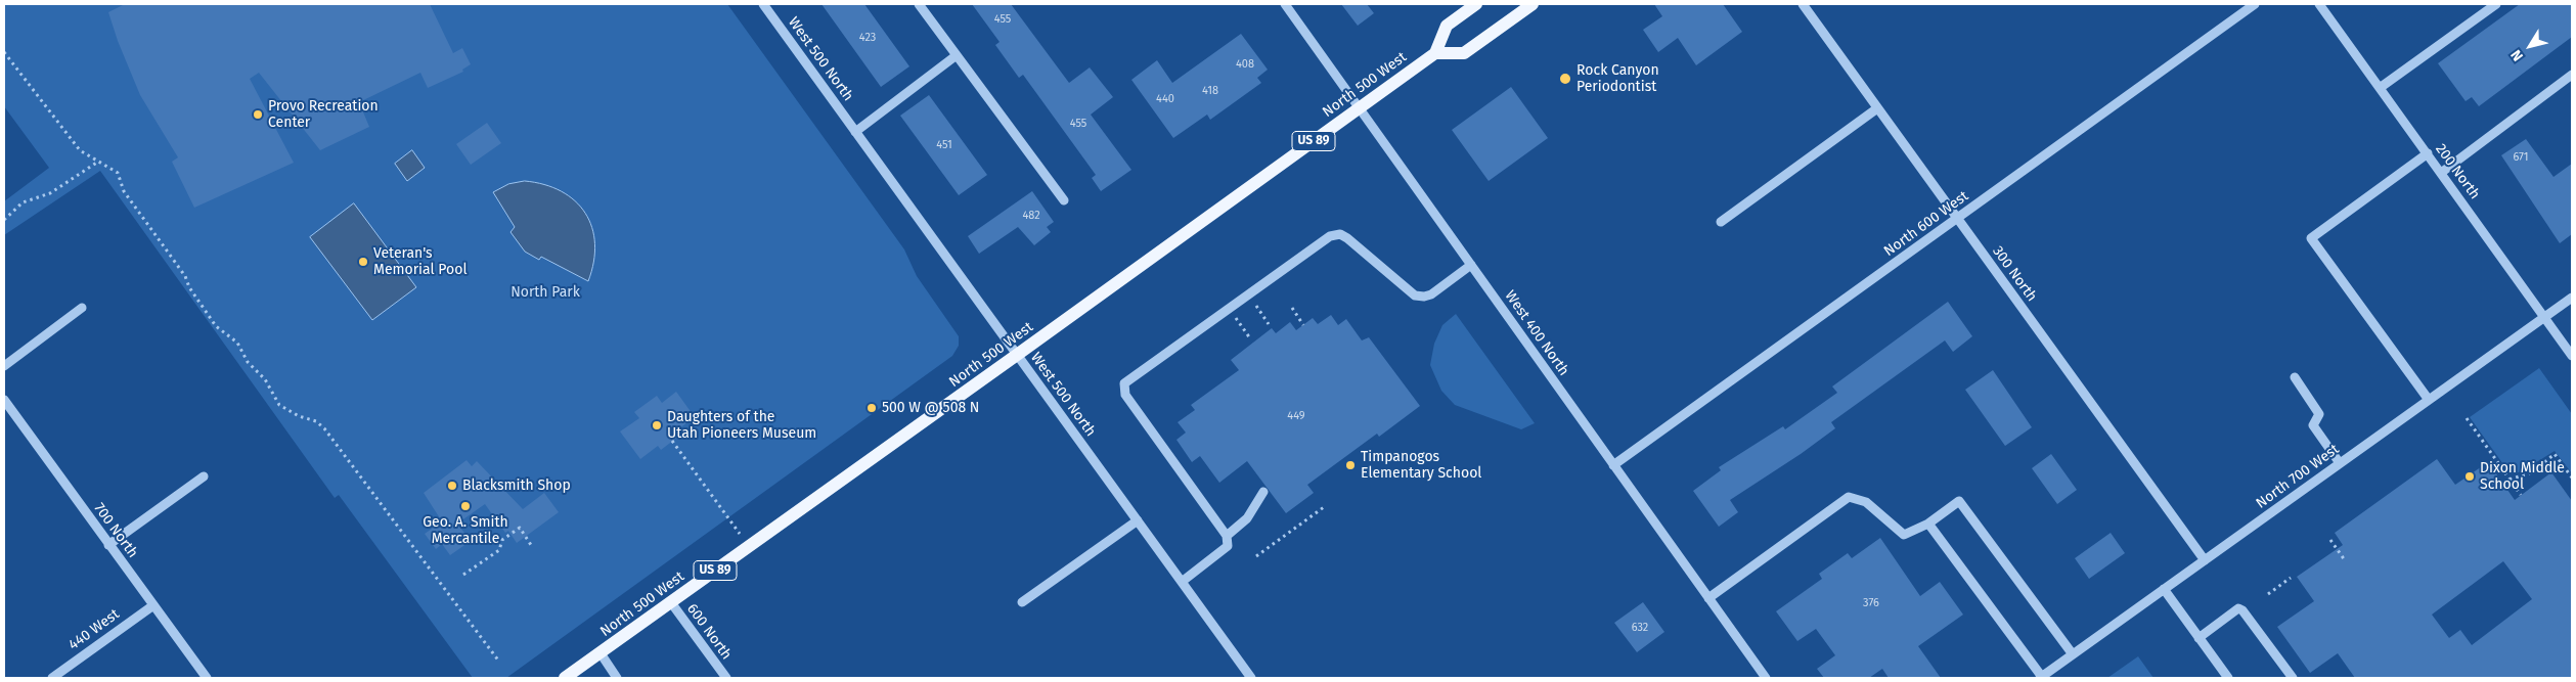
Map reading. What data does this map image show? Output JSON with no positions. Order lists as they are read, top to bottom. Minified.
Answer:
{"streets":{"main road":["North 500 West","US 89"],"street":["West 500 North","200 North","North 600 West","300 North","West 400 North","North 700 West","700 North","440 West","600 North"]},"crossings":[["West 500 North","North 500 West"],["North 500 West","West 400 North"],["North 500 West","600 North"],["200 North","North 700 West"],["North 600 West","300 North"],["North 600 West","West 400 North"],["300 North","North 700 West"],["700 North","440 West"]],"parks":["North Park"],"places":["Rock Canyon Periodontist","Provo Recreation Center","Veteran's Memorial Pool","500 W @ 508 N","Daughters of the Utah Pioneers Museum","Timpanogos Elementary School","Dixon Middle School","Blacksmith Shop","Geo. A. Smith Mercantile"],"house_numbers":["455","423","408","418","440","455","451","671","482","449","376","632"],"north":"bottom left"}
